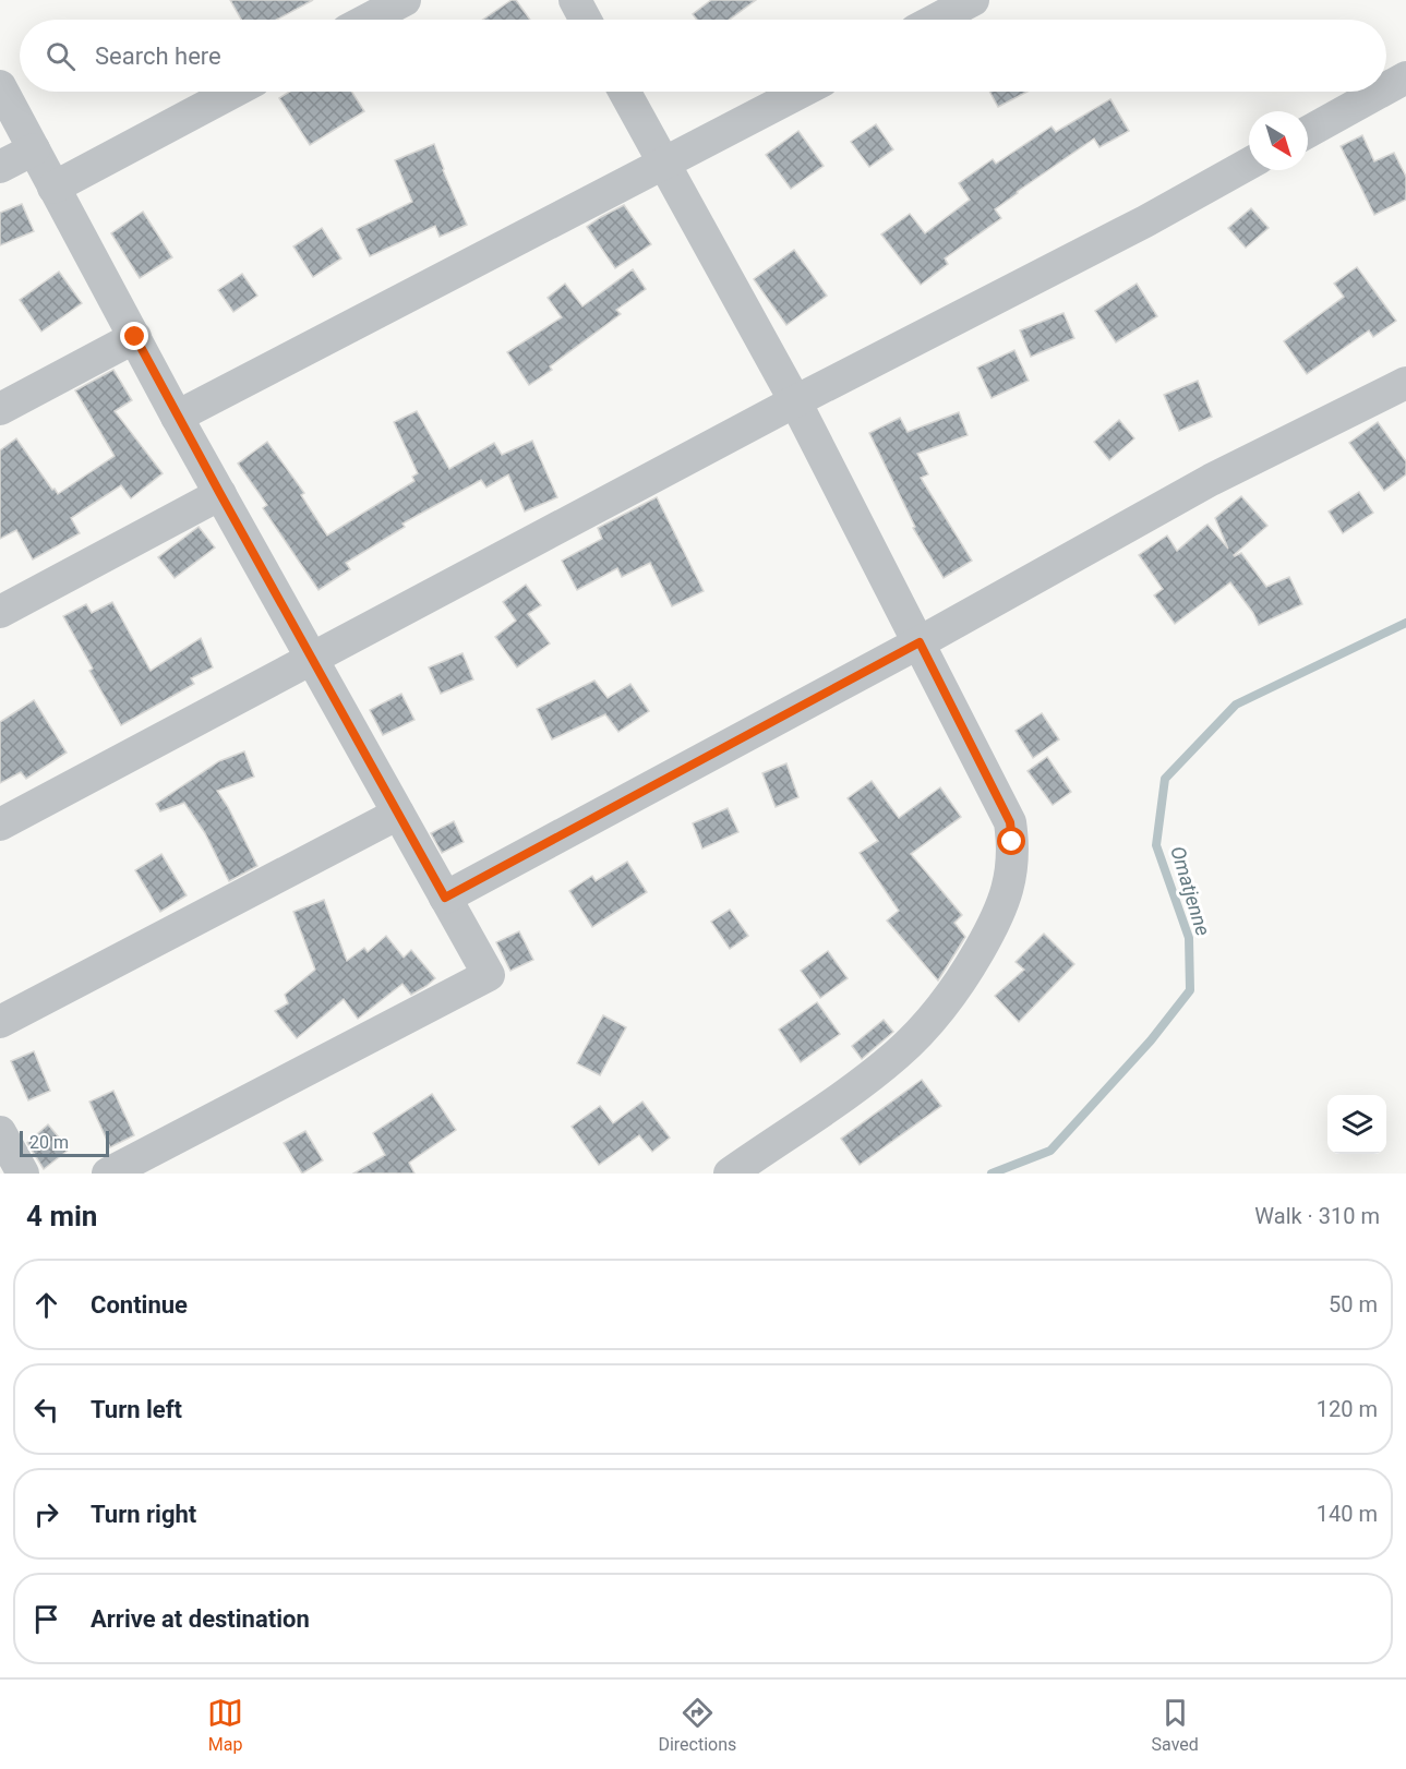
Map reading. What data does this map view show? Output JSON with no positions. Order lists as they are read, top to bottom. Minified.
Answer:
{"water":["Omatjenne"],"scale_bar":"20 m","north":"bottom right","page":{"search":"Search here","scale":"20 m","heading":["4 min","Walk · 310 m"],"list":[["Continue","50 m"],["Turn left","120 m"],["Turn right","140 m"],"Arrive at destination"],"nav":["Map","Directions","Saved"]}}
